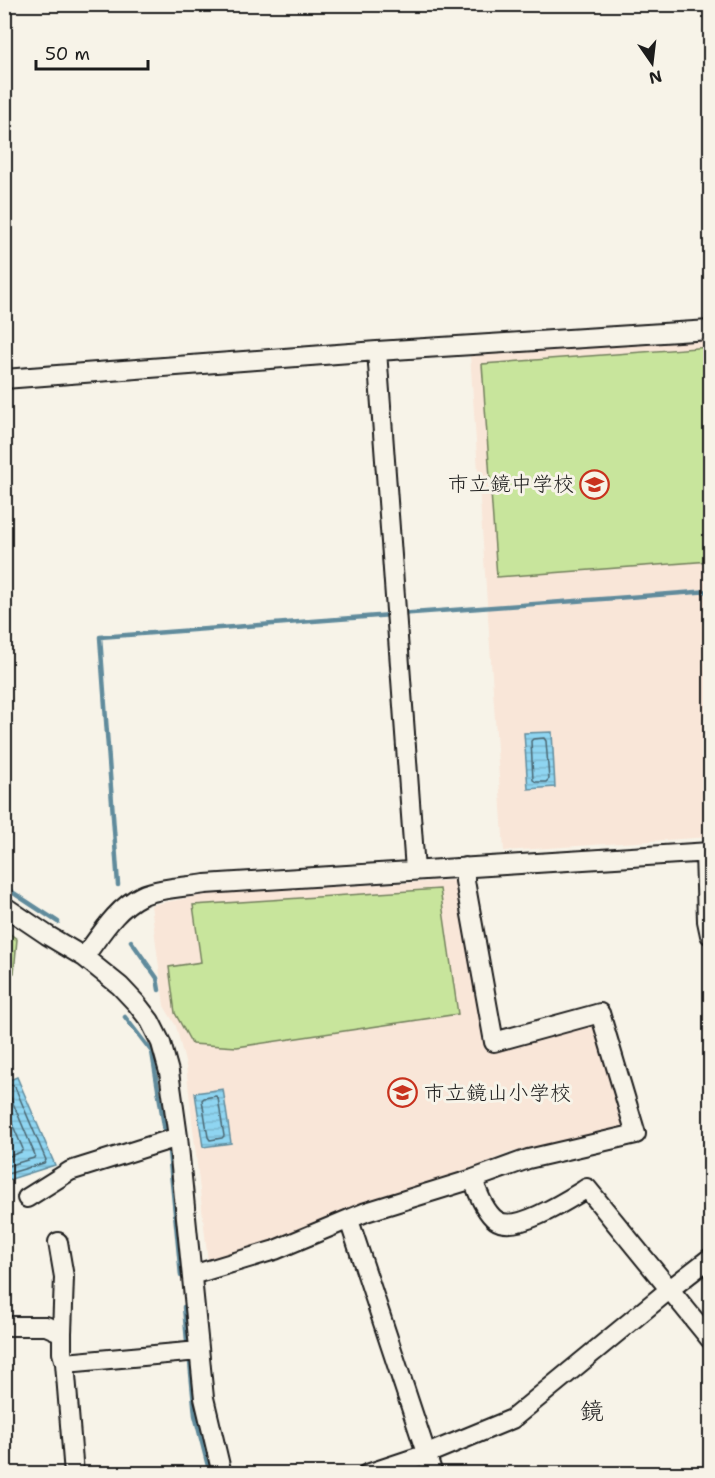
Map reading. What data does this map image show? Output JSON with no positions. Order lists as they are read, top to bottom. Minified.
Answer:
{"districts":["鏡"],"places":{"school or university":["市立鏡中学校","市立鏡山小学校"]},"scale_bar":"50 m","north":"bottom"}
